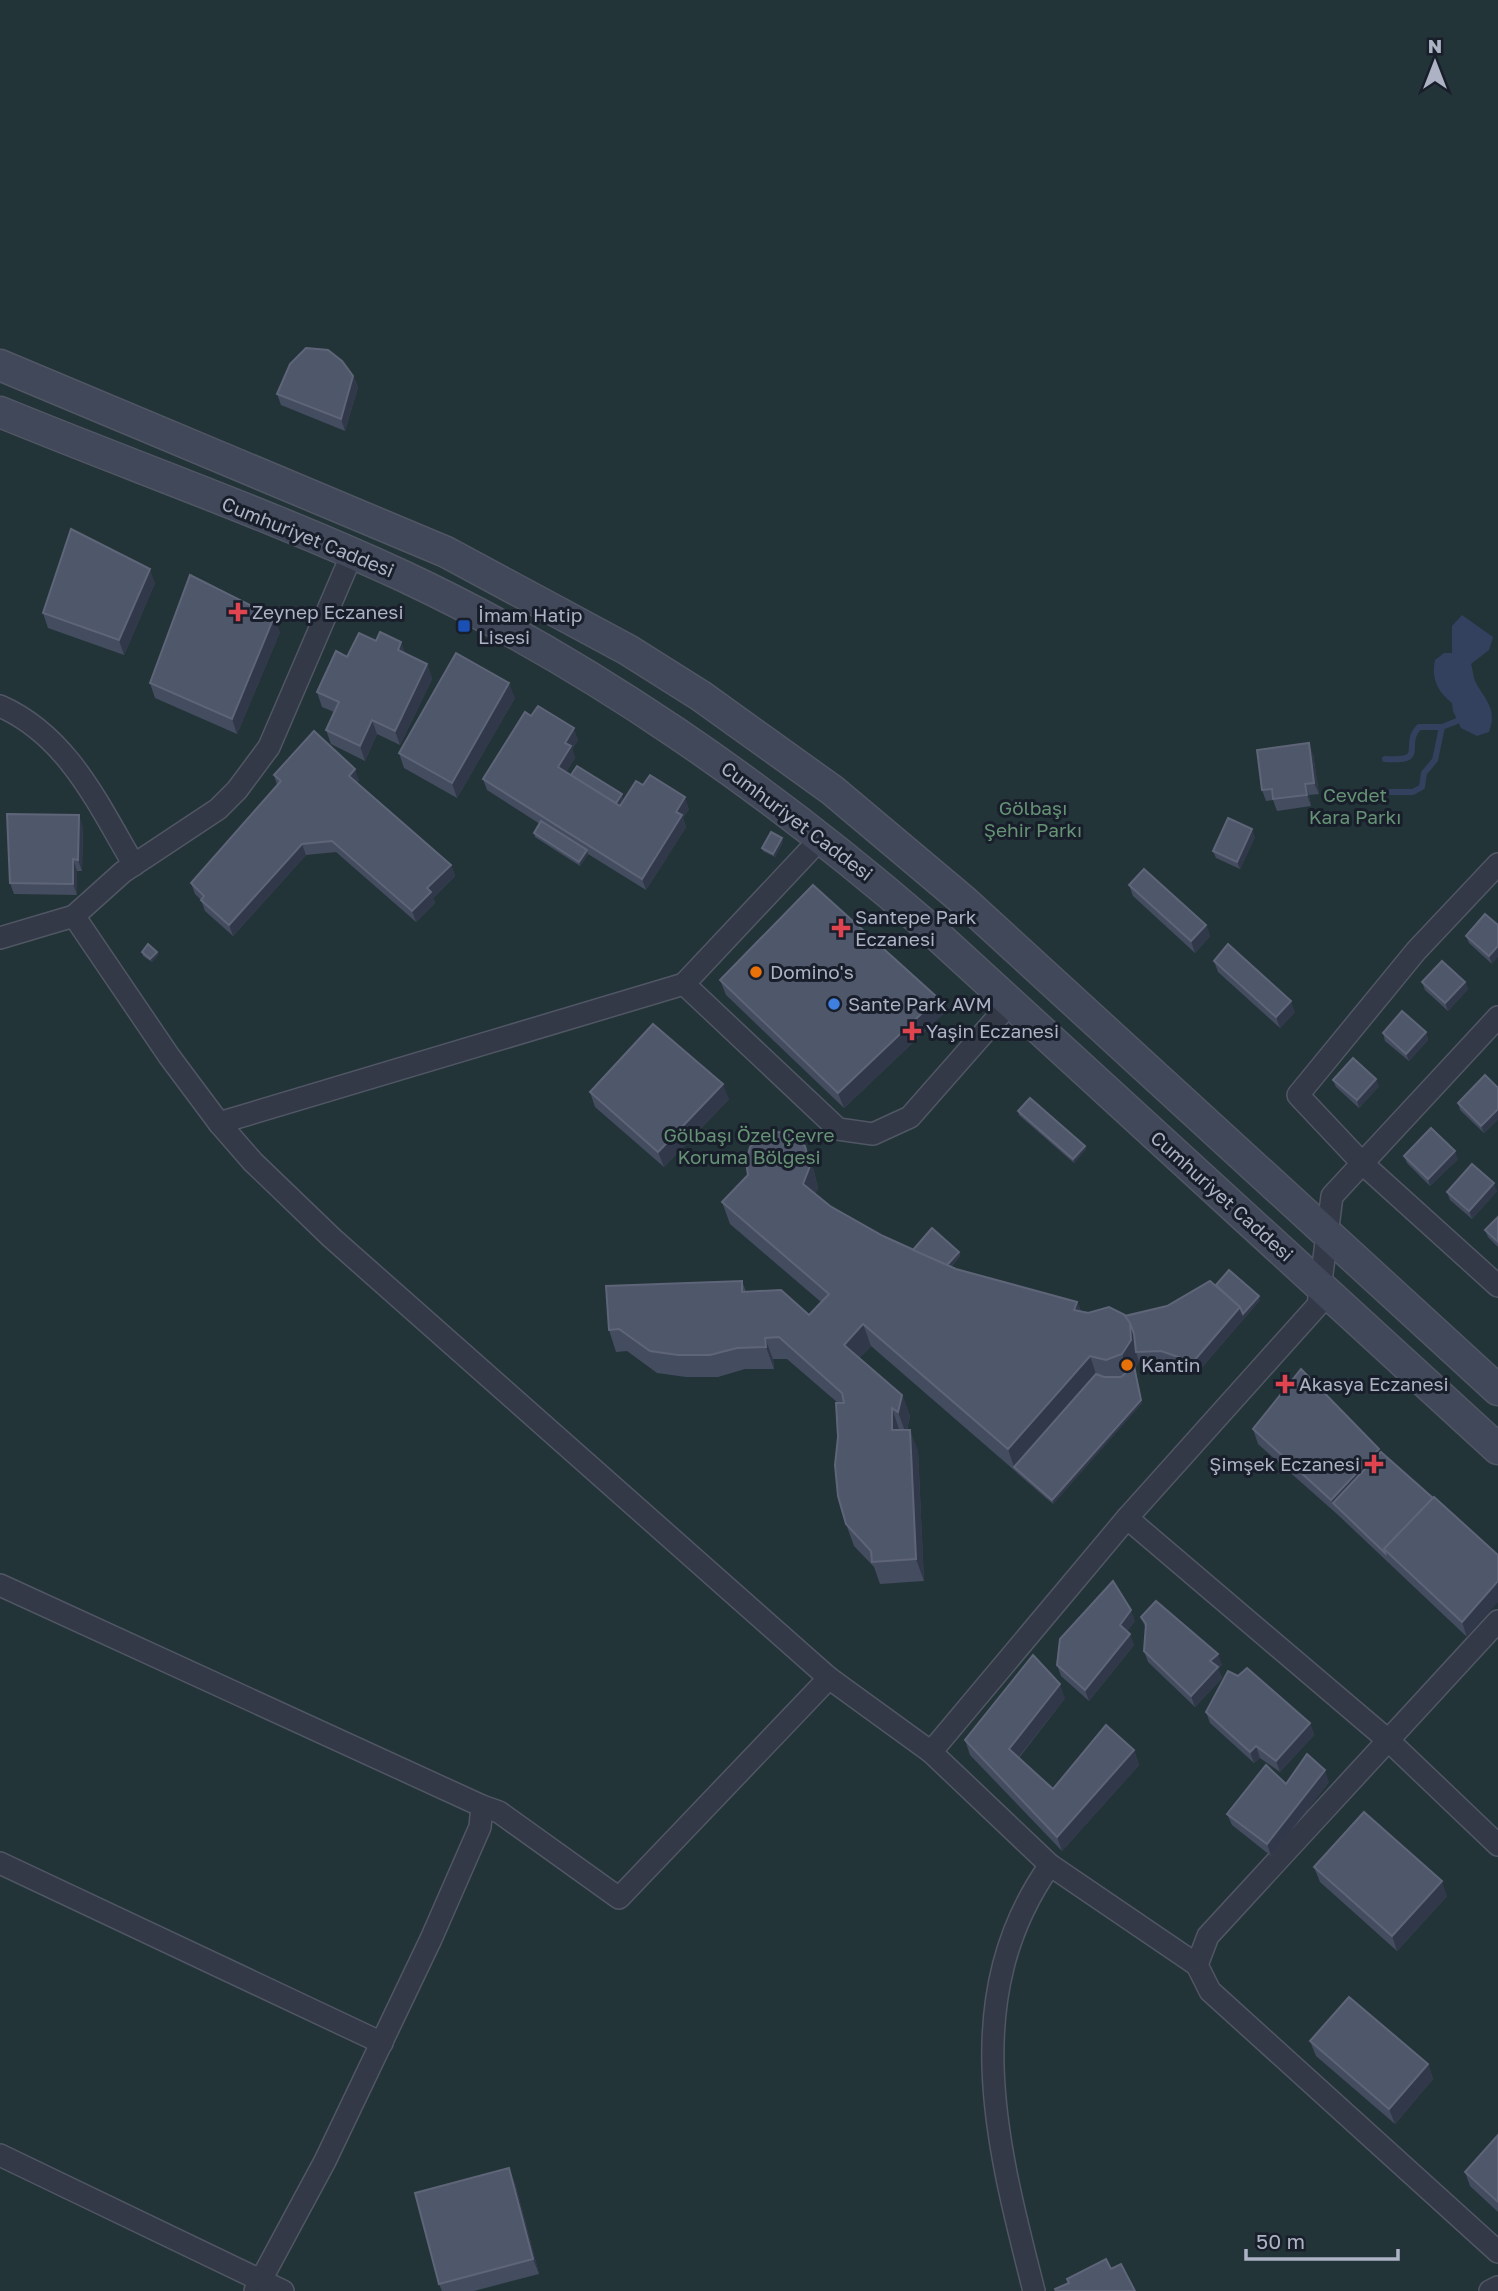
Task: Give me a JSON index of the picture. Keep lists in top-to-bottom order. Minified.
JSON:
{"streets":{"main road":["Cumhuriyet Caddesi"]},"parks":["Cevdet Kara Parkı","Gölbaşı Şehir Parkı","Gölbaşı Özel Çevre Koruma Bölgesi"],"places":{"health":["Zeynep Eczanesi","Santepe Park Eczanesi","Yaşin Eczanesi","Akasya Eczanesi","Şimşek Eczanesi"],"transit":["İmam Hatip Lisesi"],"other":["Domino's","Sante Park AVM","Kantin"]},"scale_bar":"50 m","north":"top"}
